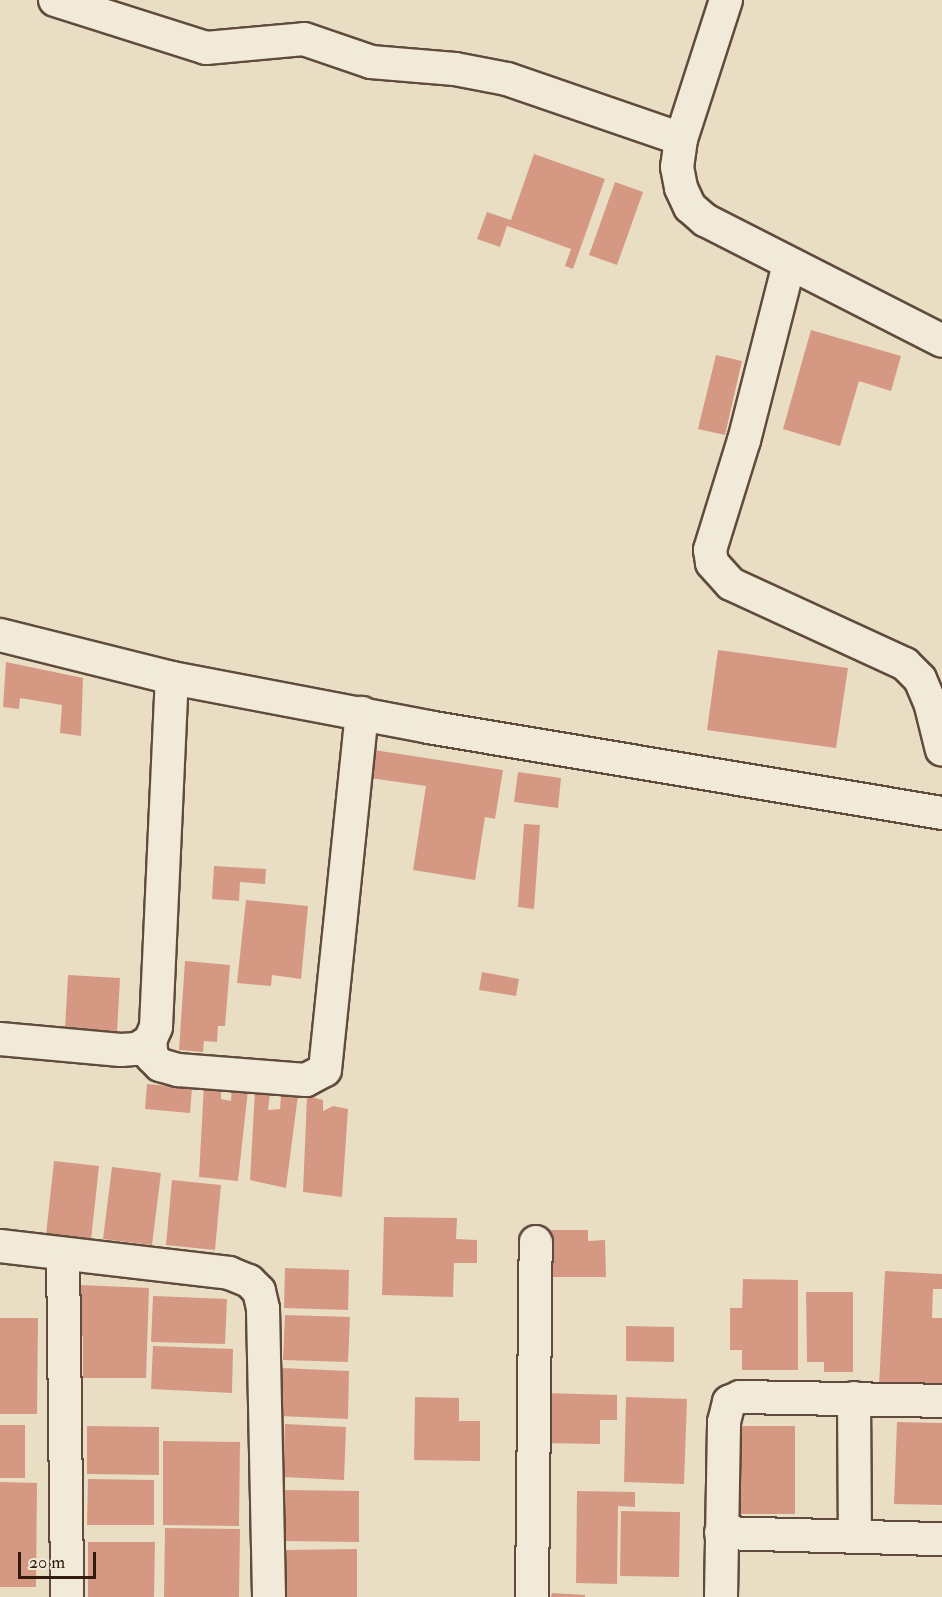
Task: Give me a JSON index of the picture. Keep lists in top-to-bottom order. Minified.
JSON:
{"scale_bar":"20 m"}
